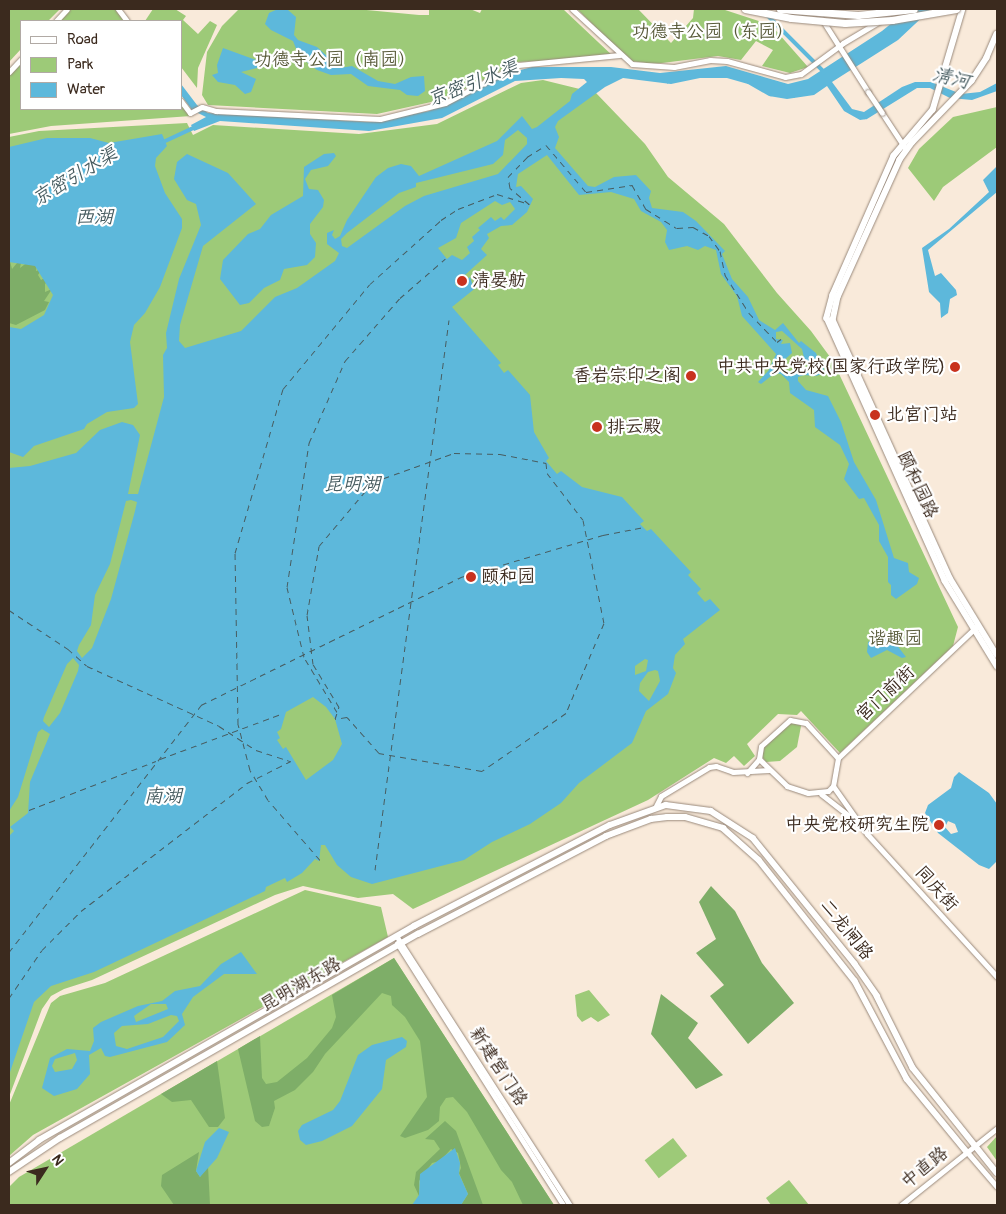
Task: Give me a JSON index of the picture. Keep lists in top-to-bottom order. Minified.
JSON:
{"streets":{"main road":["颐和园路","二龙闸路","昆明湖东路"],"street":["宫门前街","同庆街","新建宫门路","中直路"]},"crossings":[["颐和园路","宫门前街"],["二龙闸路","昆明湖东路"],["二龙闸路","中直路"],["昆明湖东路","新建宫门路"]],"water":["清河","京密引水渠","西湖","昆明湖","南湖"],"parks":["功德寺公园（东园）","功德寺公园（南园）","谐趣园"],"places":["清晏舫","中共中央党校(国家行政学院)","香岩宗印之阁","北宫门站","排云殿","颐和园","中央党校研究生院"],"legend":["Road","Park","Water"],"north":"top right"}
